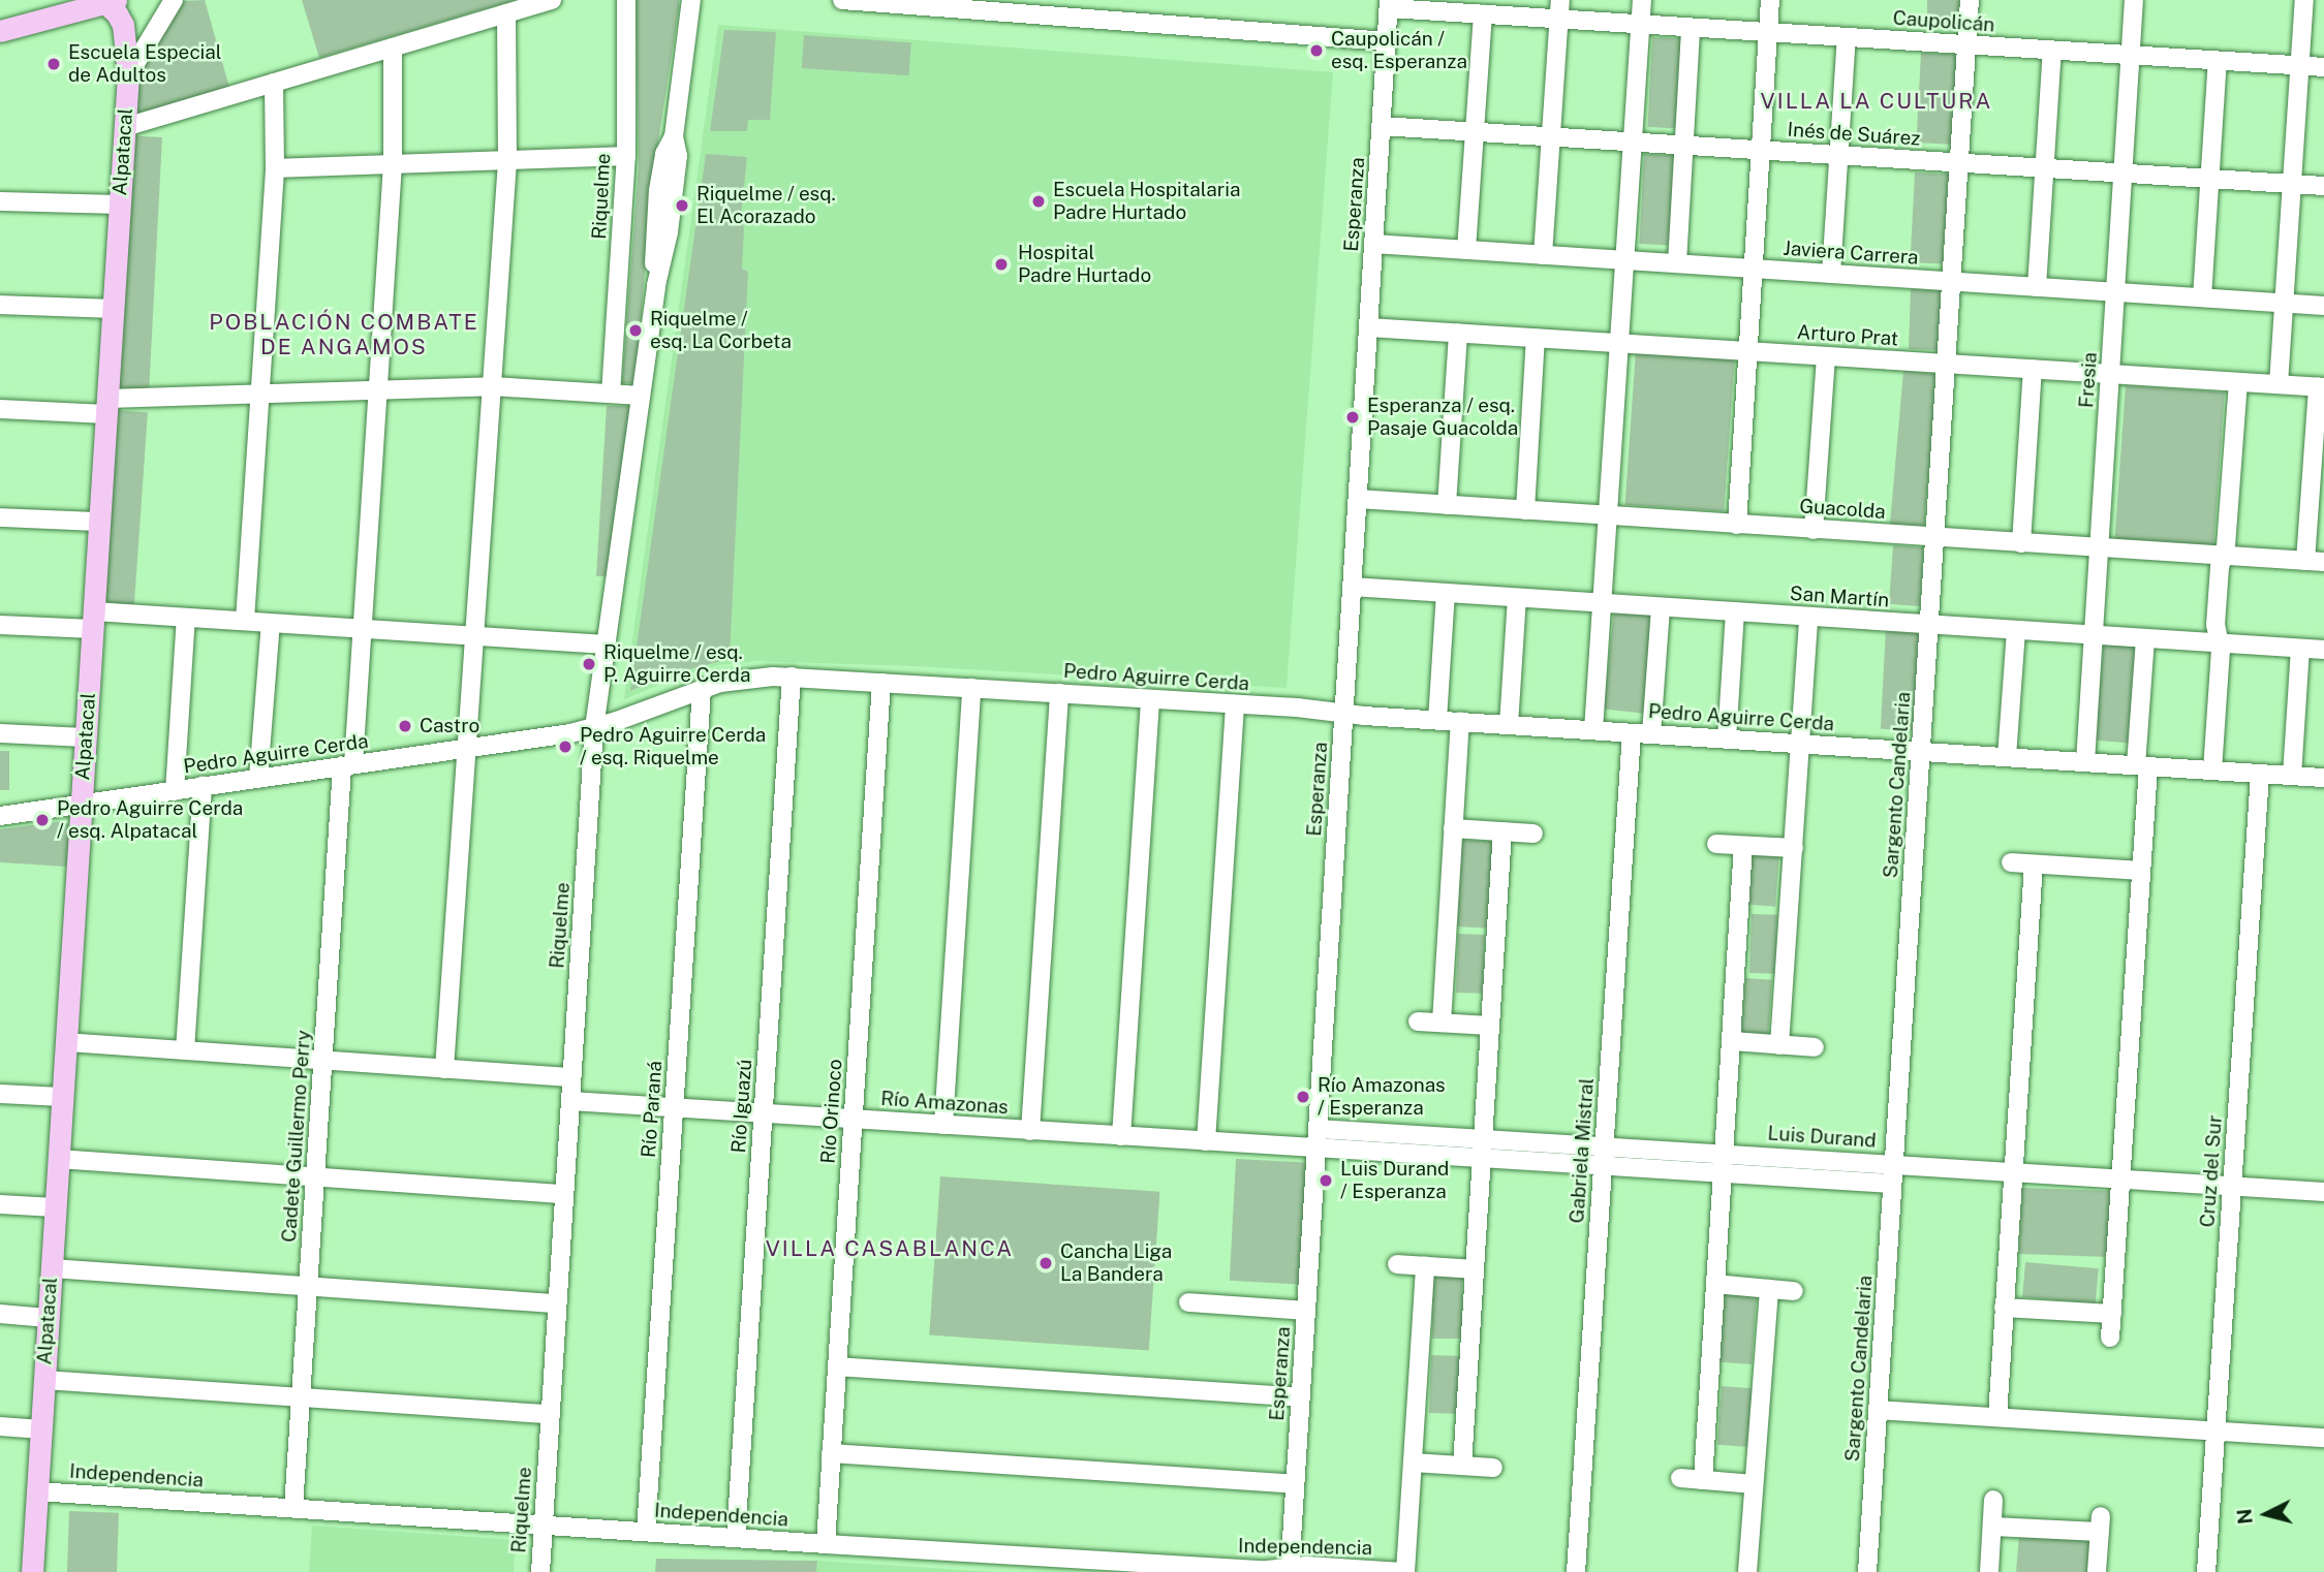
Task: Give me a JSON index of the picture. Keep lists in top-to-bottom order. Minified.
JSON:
{"streets":{"main road":["Alpatacal"],"street":["Caupolicán","Inés de Suárez","Riquelme","Esperanza","Javiera Carrera","Arturo Prat","Fresia","Guacolda","San Martín","Pedro Aguirre Cerda","Sargento Candelaria","Río Amazonas","Río Iguazú","Río Paraná","Río Orinoco","Cadete Guillermo Perry","Luis Durand","Gabriela Mistral","Cruz del Sur","Independencia"]},"crossings":[["Caupolicán","Esperanza"],["Caupolicán","Fresia"],["Caupolicán","Sargento Candelaria"],["Inés de Suárez","Esperanza"],["Inés de Suárez","Fresia"],["Inés de Suárez","Sargento Candelaria"],["Alpatacal","Pedro Aguirre Cerda"],["Alpatacal","Independencia"],["Riquelme","Pedro Aguirre Cerda"],["Riquelme","Río Amazonas"],["Riquelme","Independencia"],["Esperanza","Javiera Carrera"],["Esperanza","Arturo Prat"],["Esperanza","Guacolda"],["Esperanza","San Martín"],["Esperanza","Pedro Aguirre Cerda"],["Esperanza","Río Amazonas"],["Esperanza","Luis Durand"],["Esperanza","Independencia"],["Javiera Carrera","Fresia"],["Javiera Carrera","Sargento Candelaria"],["Arturo Prat","Fresia"],["Arturo Prat","Sargento Candelaria"],["Fresia","Guacolda"],["Fresia","San Martín"],["Fresia","Pedro Aguirre Cerda"],["Guacolda","Sargento Candelaria"],["San Martín","Sargento Candelaria"],["Pedro Aguirre Cerda","Sargento Candelaria"],["Pedro Aguirre Cerda","Río Iguazú"],["Pedro Aguirre Cerda","Río Paraná"],["Pedro Aguirre Cerda","Río Orinoco"],["Pedro Aguirre Cerda","Cadete Guillermo Perry"],["Pedro Aguirre Cerda","Gabriela Mistral"],["Pedro Aguirre Cerda","Cruz del Sur"],["Sargento Candelaria","Luis Durand"],["Río Amazonas","Río Iguazú"],["Río Amazonas","Río Paraná"],["Río Amazonas","Río Orinoco"],["Río Amazonas","Luis Durand"],["Río Iguazú","Independencia"],["Río Paraná","Independencia"],["Río Orinoco","Independencia"],["Cadete Guillermo Perry","Independencia"],["Luis Durand","Gabriela Mistral"],["Luis Durand","Cruz del Sur"]],"districts":["VILLA LA CULTURA","POBLACIÓN COMBATE DE ANGAMOS","VILLA CASABLANCA"],"places":["Caupolicán / esq. Esperanza","Escuela Especial de Adultos","Escuela Hospitalaria Padre Hurtado","Riquelme / esq. El Acorazado","Hospital Padre Hurtado","Riquelme / esq. La Corbeta","Esperanza / esq. Pasaje Guacolda","Riquelme / esq. P. Aguirre Cerda","Castro","Pedro Aguirre Cerda / esq. Riquelme","Pedro Aguirre Cerda / esq. Alpatacal","Río Amazonas / Esperanza","Luis Durand / Esperanza","Cancha Liga La Bandera"],"north":"left"}
